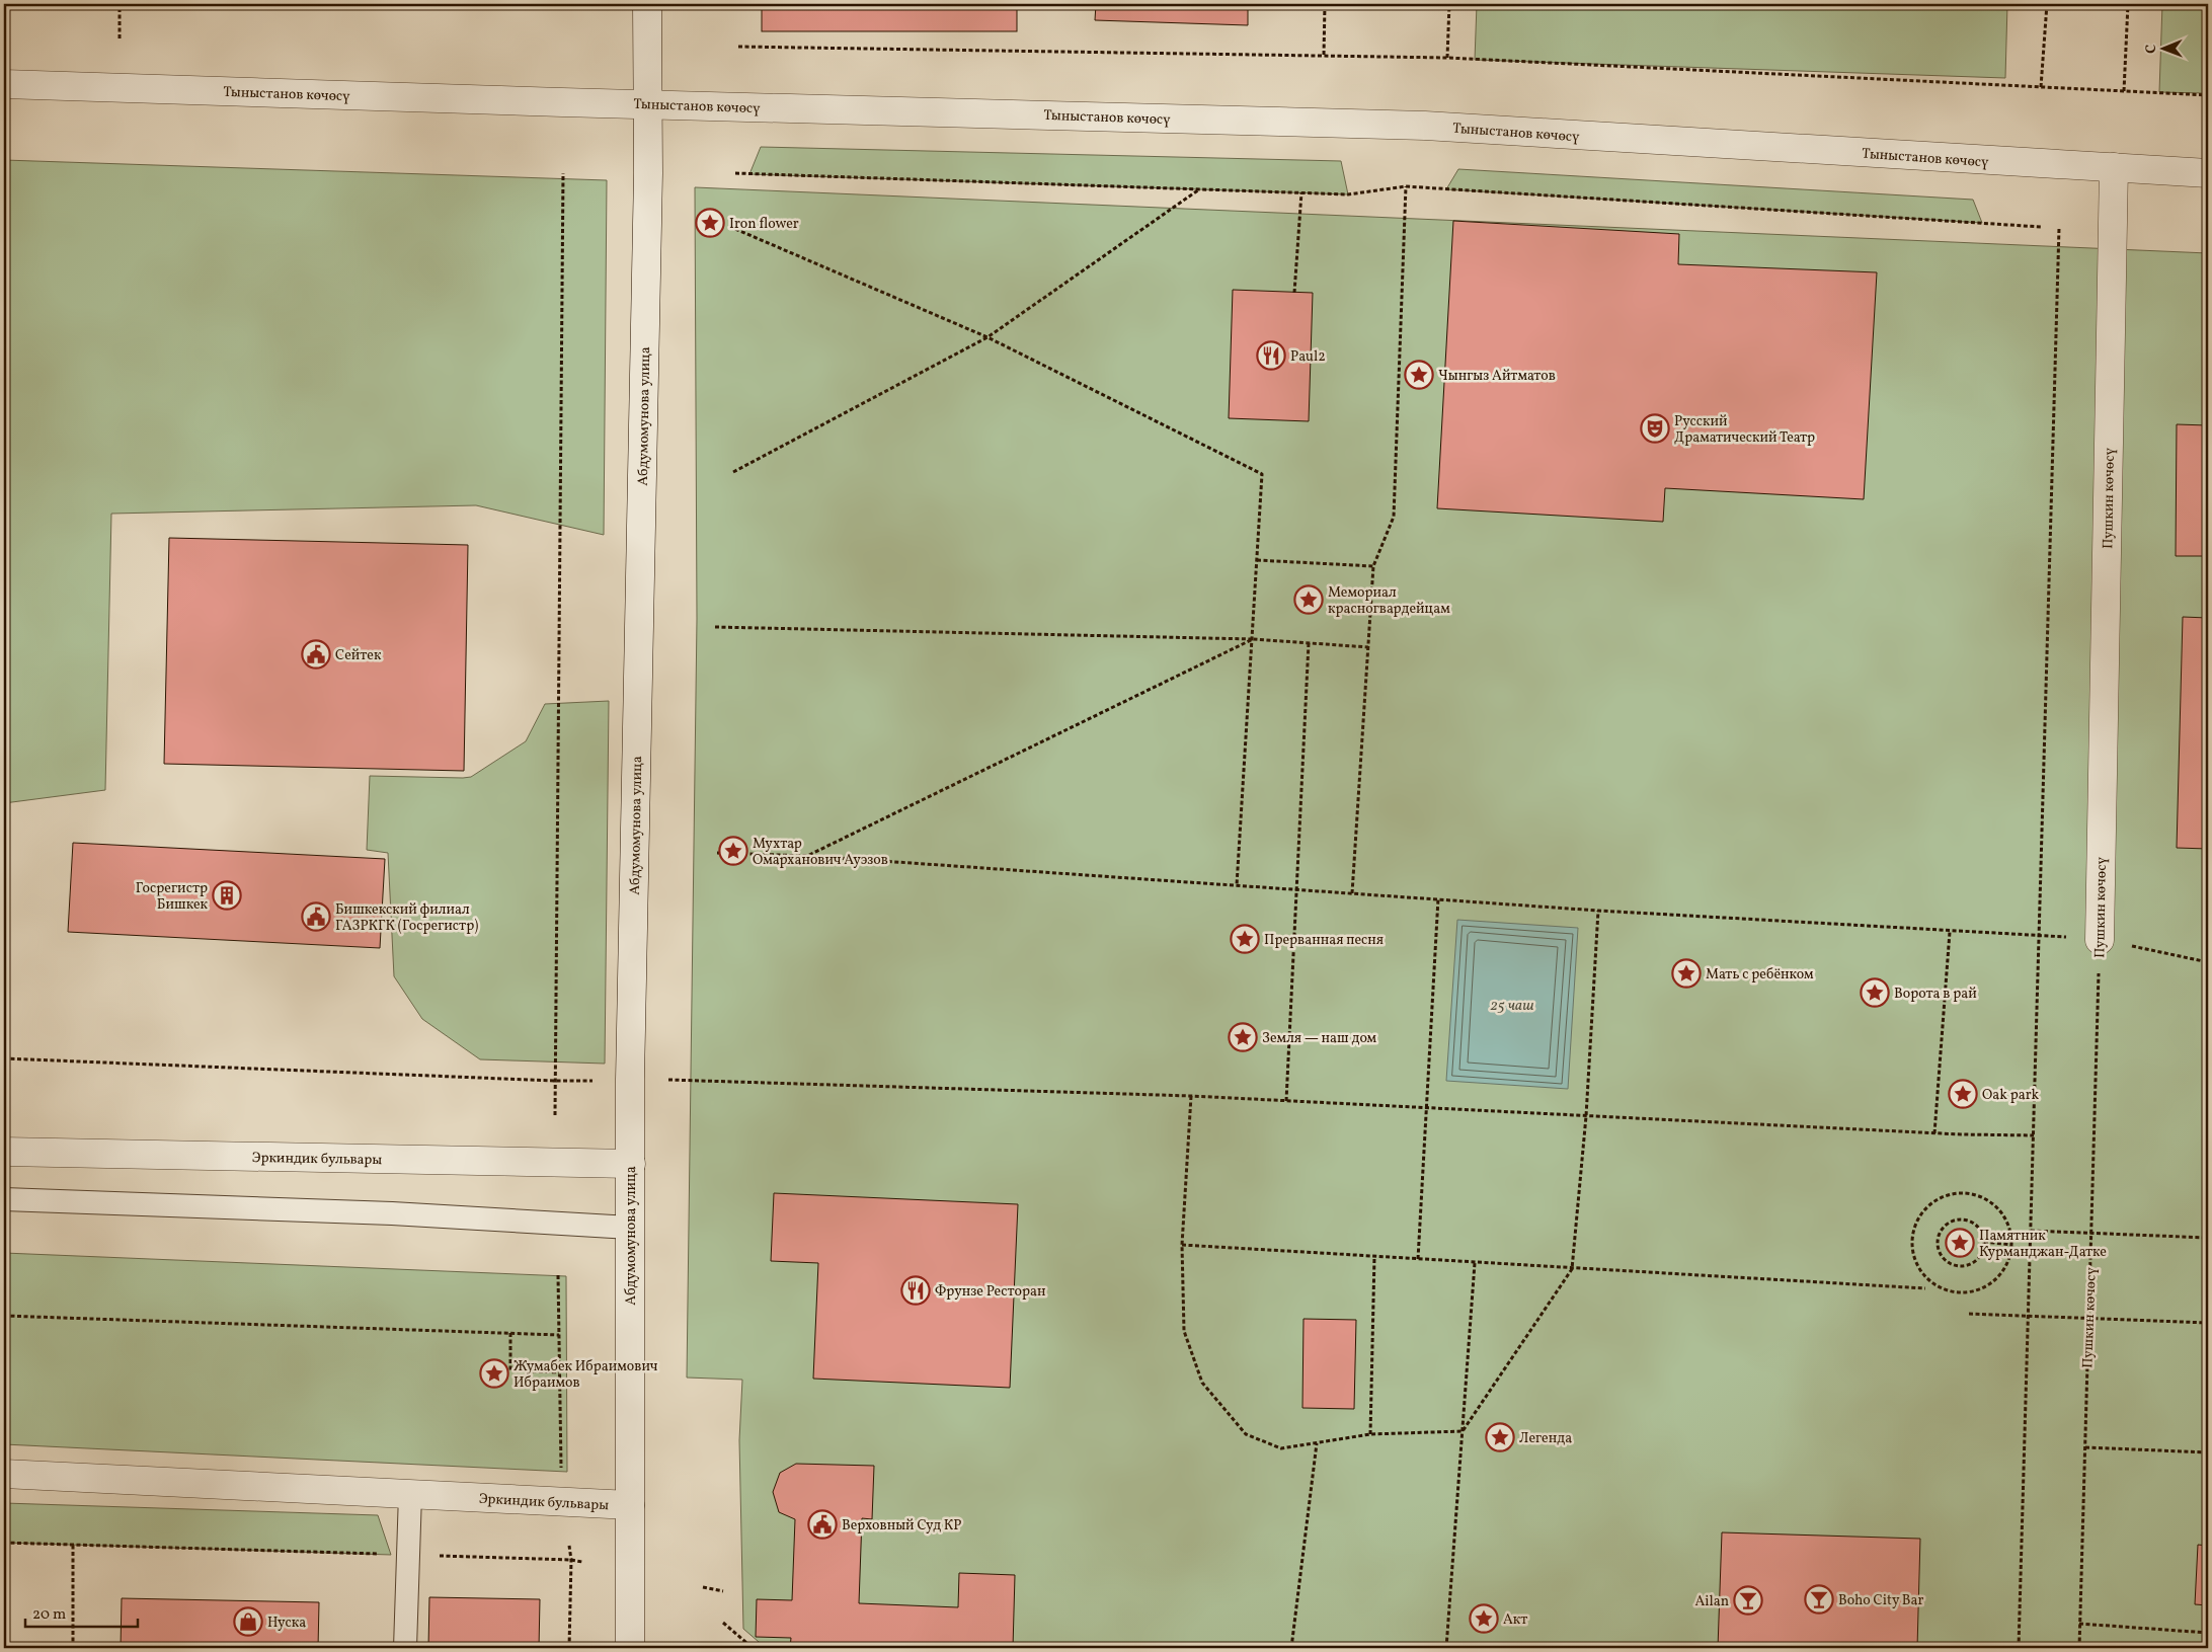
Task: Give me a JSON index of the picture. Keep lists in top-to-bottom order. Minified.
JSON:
{"streets":{"street":["Тыныстанов көчөсү","Абдумомунова улица","Пушкин көчөсү","Эркиндик бульвары"]},"crossings":[["Тыныстанов көчөсү","Абдумомунова улица"],["Тыныстанов көчөсү","Пушкин көчөсү"],["Абдумомунова улица","Эркиндик бульвары"]],"water":["25 чаш"],"places":{"place":["Iron flower","Чынгыз Айтматов","Мемориал красногвардейцам","Мухтар Омарханович Ауэзов","Прерванная песня","Мать с ребёнком","Ворота в рай","Земля — наш дом","Oak park","Памятник Курманджан-Датке","Жумабек Ибраимович Ибраимов","Легенда","Акт"],"restaurant":["Paul2","Фрунзе Ресторан"],"theatre":["Русский Драматический Театр"],"public building":["Сейтек","Бишкекский филиал ГАЗРКГК (Госрегистр)","Верховный Суд КР"],"building":["Госрегистр Бишкек"],"bar":["Boho City Bar","Ailan"],"shop":["Нуска"]},"scale_bar":"20 m","north":"left"}
